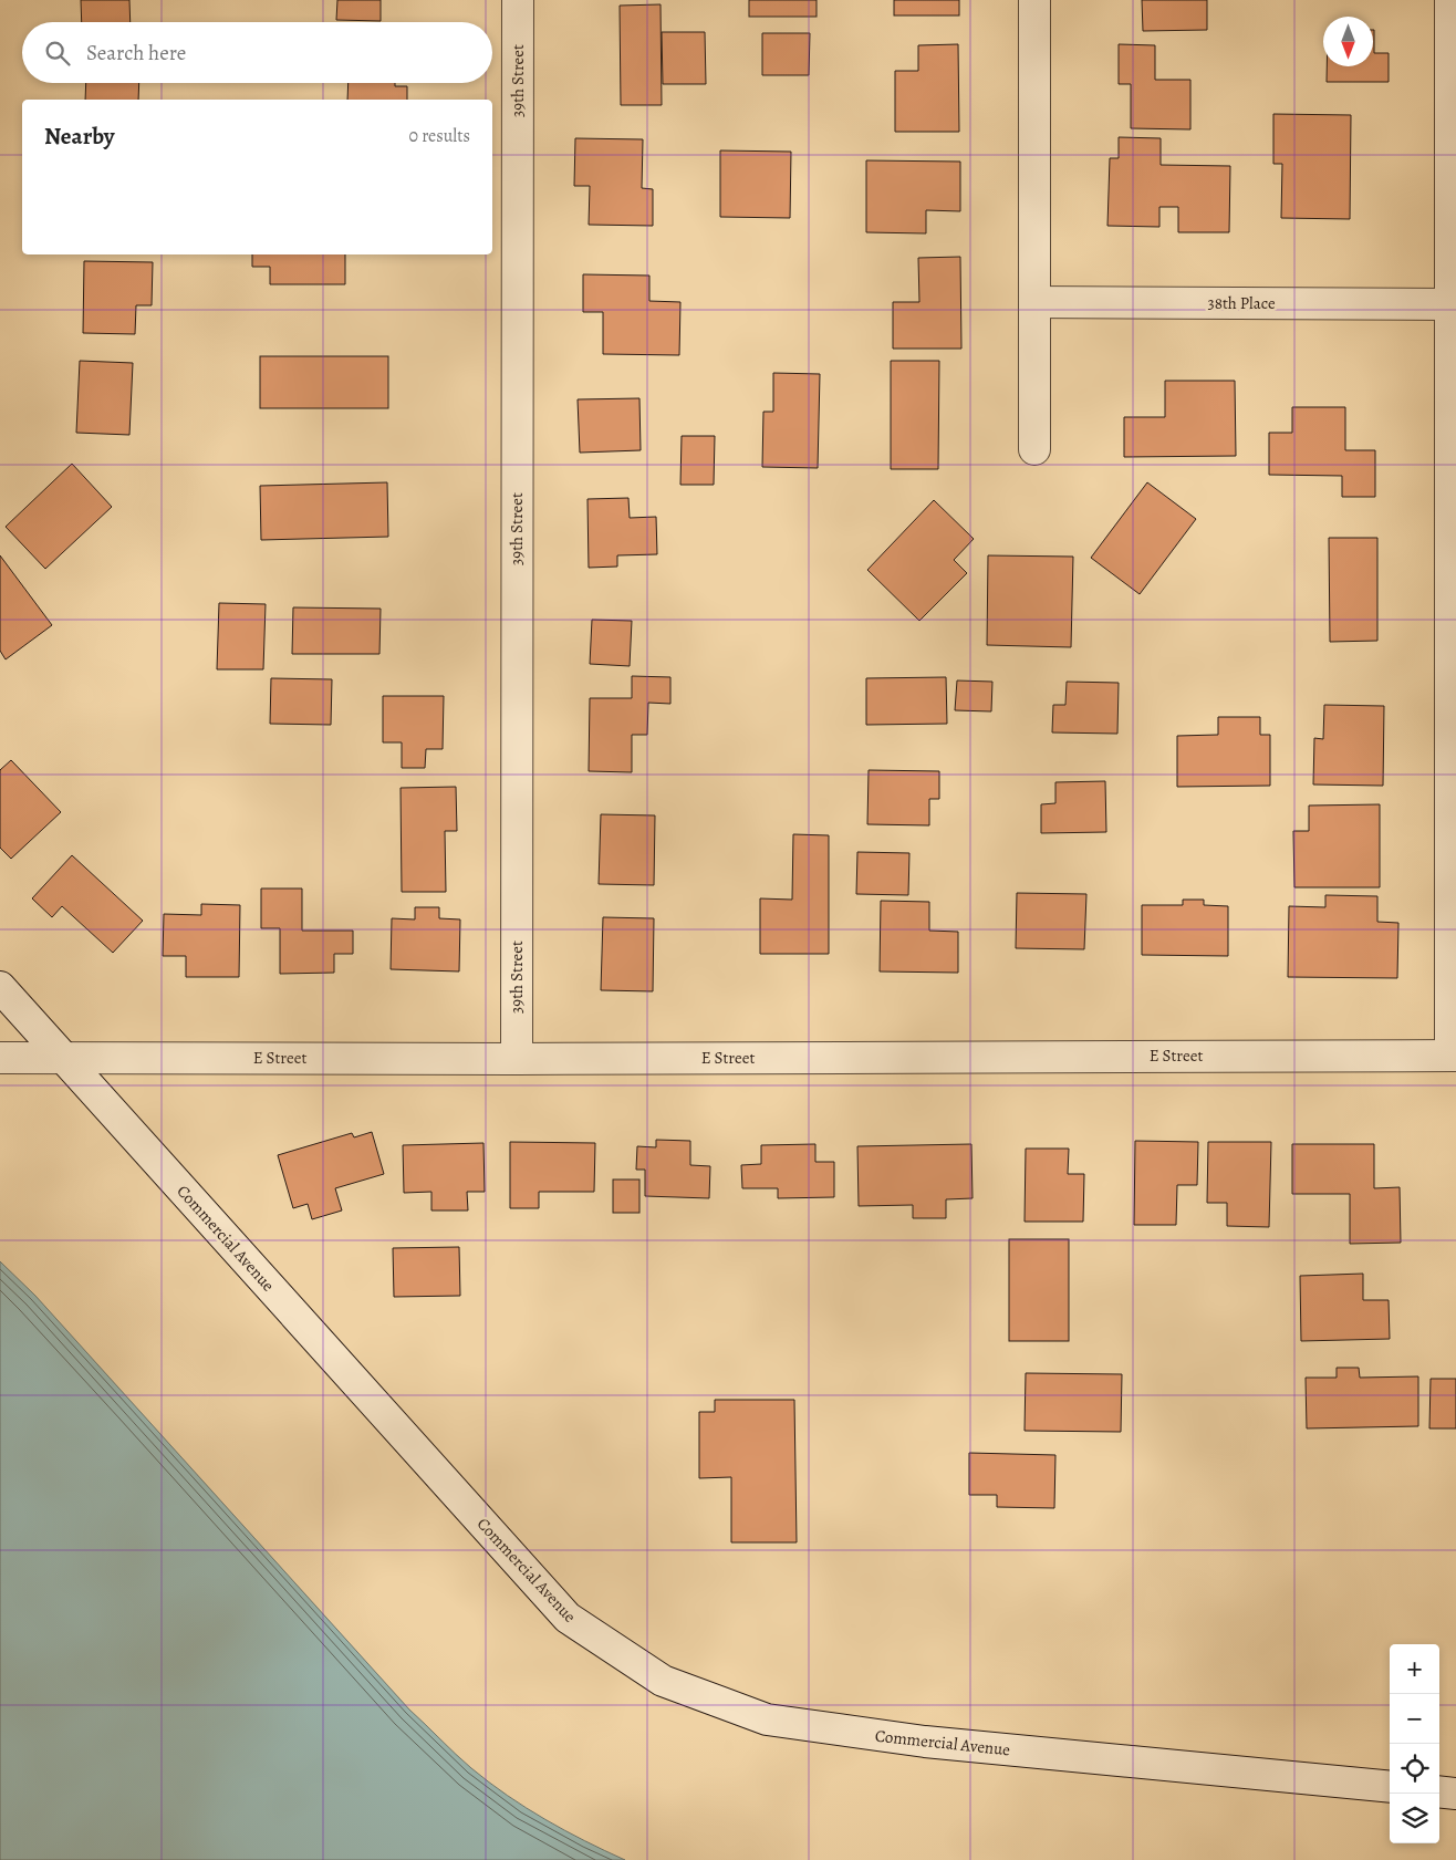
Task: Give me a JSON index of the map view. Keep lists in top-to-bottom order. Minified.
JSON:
{"streets":{"street":["39th Street","38th Place","E Street","Commercial Avenue"]},"crossings":[["39th Street","E Street"],["E Street","Commercial Avenue"]],"north":"bottom","page":{"search":"Search here","heading":["Nearby","0 results"],"map_buttons":["+","−"]}}
